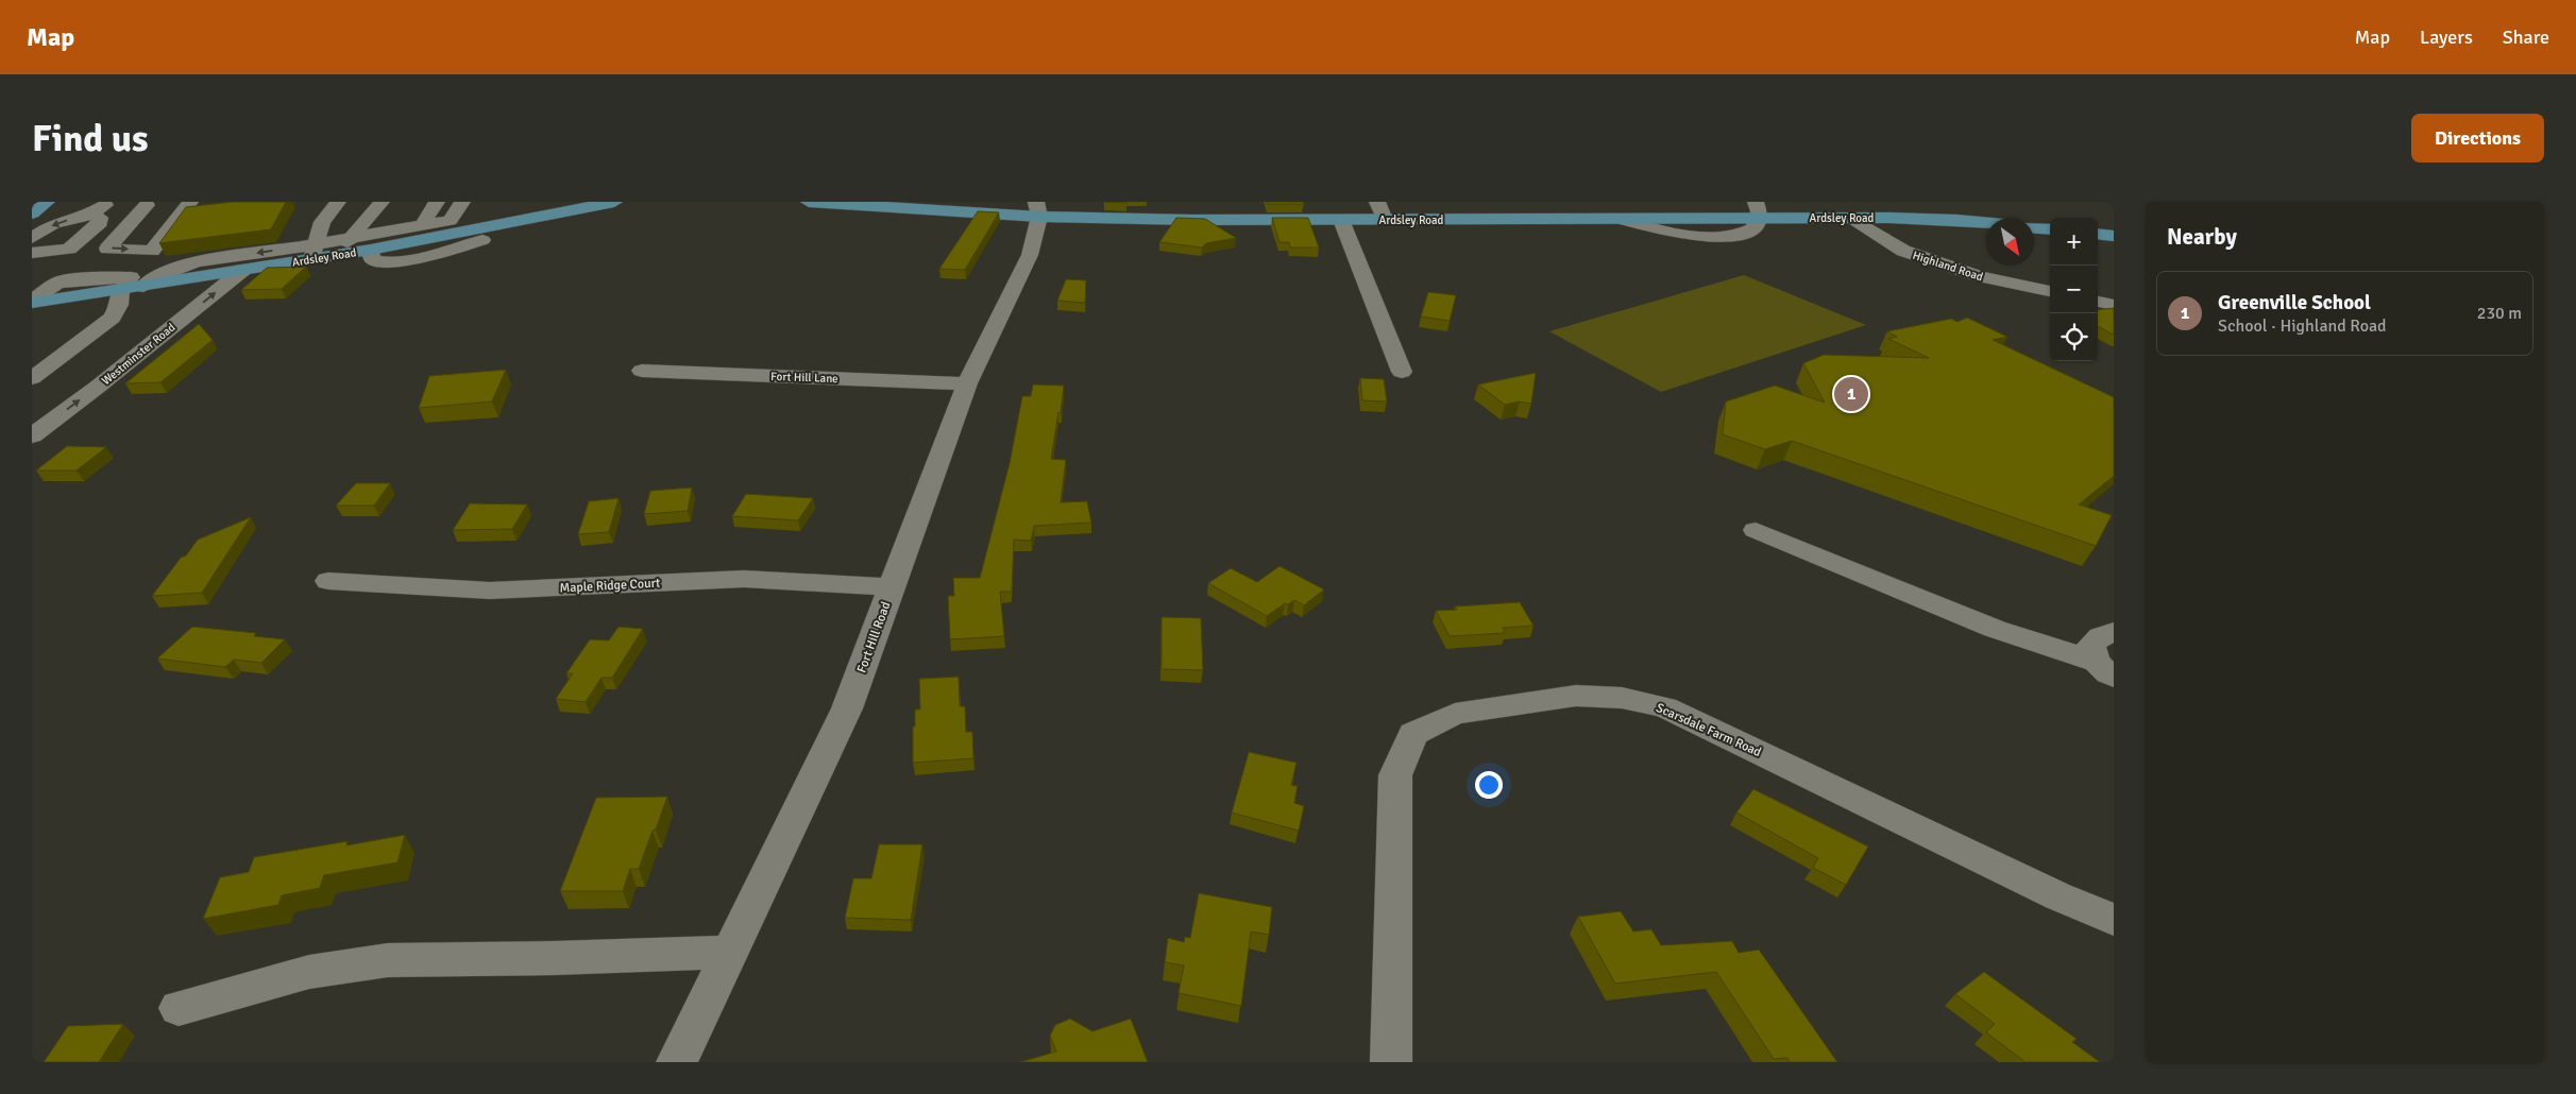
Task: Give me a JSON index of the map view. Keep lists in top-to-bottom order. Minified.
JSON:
{"streets":{"main road":["Ardsley Road"],"street":["Highland Road","Westminster Road","Fort Hill Lane","Maple Ridge Court","Fort Hill Road","Scarsdale Farm Road"]},"crossings":[["Ardsley Road","Highland Road"],["Ardsley Road","Westminster Road"],["Ardsley Road","Fort Hill Road"],["Fort Hill Lane","Fort Hill Road"],["Maple Ridge Court","Fort Hill Road"]],"north":"bottom right","page":{"header":"Map","nav":["Map","Layers","Share"],"buttons":"Directions","title":"Find us","heading":"Nearby","map_buttons":["+","−"],"list":[{"mark":"1","name":"Greenville School","note":"School · Highland Road","value":"230 m"}],"pins":"1"}}
